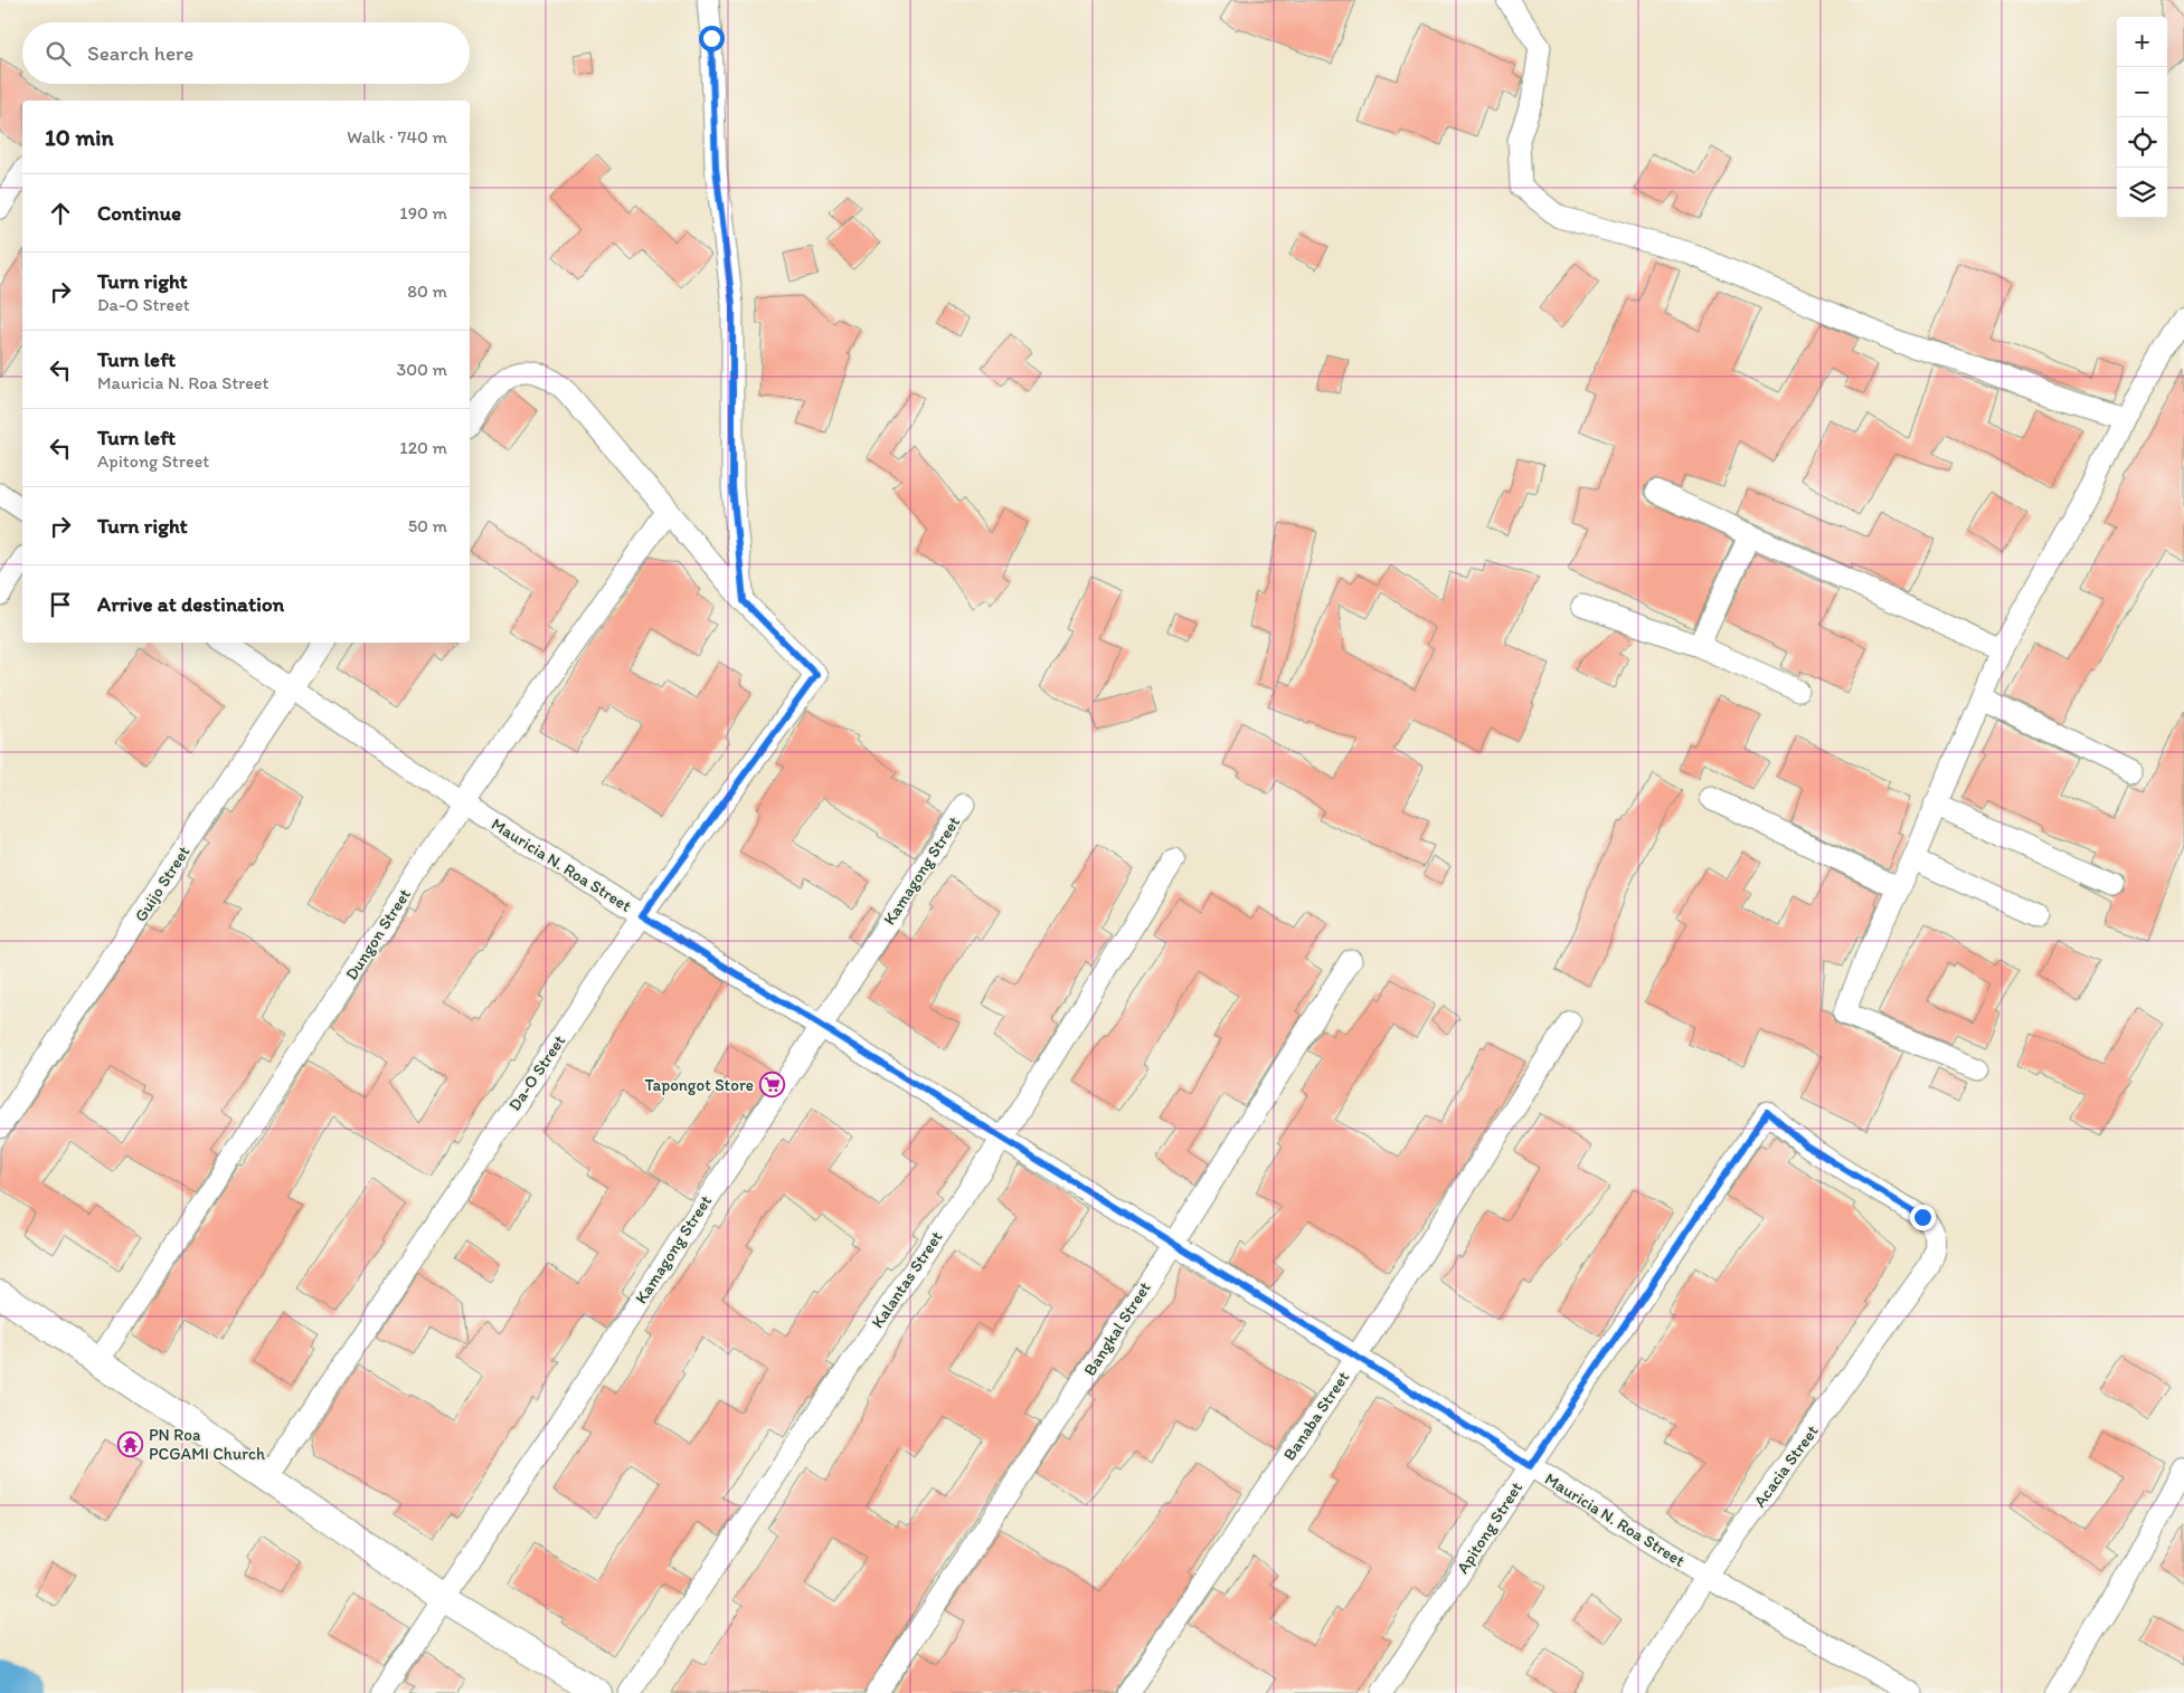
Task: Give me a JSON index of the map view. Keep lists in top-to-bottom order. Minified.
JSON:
{"streets":{"street":["Mauricia N. Roa Street","Kamagong Street","Guijo Street","Dungon Street","Da-O Street","Kalantas Street","Bangkal Street","Banaba Street","Acacia Street","Apitong Street"]},"crossings":[["Mauricia N. Roa Street","Kamagong Street"],["Mauricia N. Roa Street","Guijo Street"],["Mauricia N. Roa Street","Dungon Street"],["Mauricia N. Roa Street","Da-O Street"],["Mauricia N. Roa Street","Kalantas Street"],["Mauricia N. Roa Street","Bangkal Street"],["Mauricia N. Roa Street","Banaba Street"],["Mauricia N. Roa Street","Acacia Street"],["Mauricia N. Roa Street","Apitong Street"],["Acacia Street","Apitong Street"]],"places":{"supermarket":["Tapongot Store"],"temple":["PN Roa PCGAMI Church"]},"page":{"map_buttons":["+","−"],"search":"Search here","heading":["10 min","Walk · 740 m"],"list":[["Continue","190 m"],["Turn right","Da-O Street","80 m"],["Turn left","Mauricia N. Roa Street","300 m"],["Turn left","Apitong Street","120 m"],["Turn right","50 m"],"Arrive at destination"]}}
